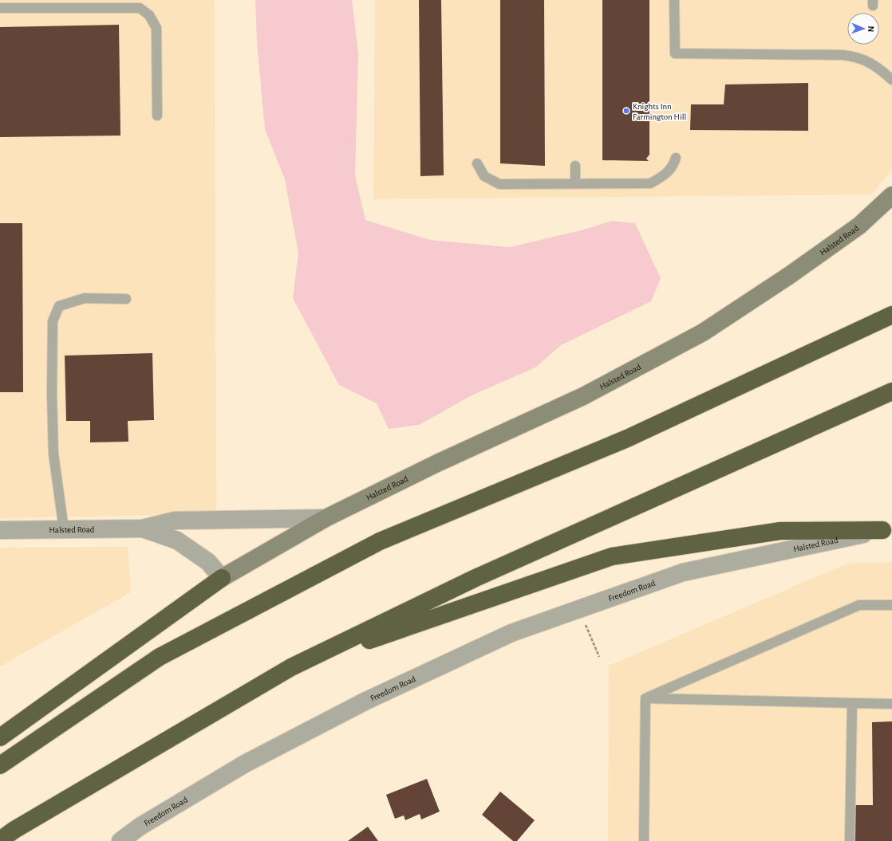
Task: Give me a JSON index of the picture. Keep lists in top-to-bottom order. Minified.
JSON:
{"streets":{"main road":["Halsted Road"],"street":["Freedom Road"]},"crossings":[["Halsted Road","Freedom Road"]],"places":["Knights Inn Farmington Hill"],"north":"right"}
